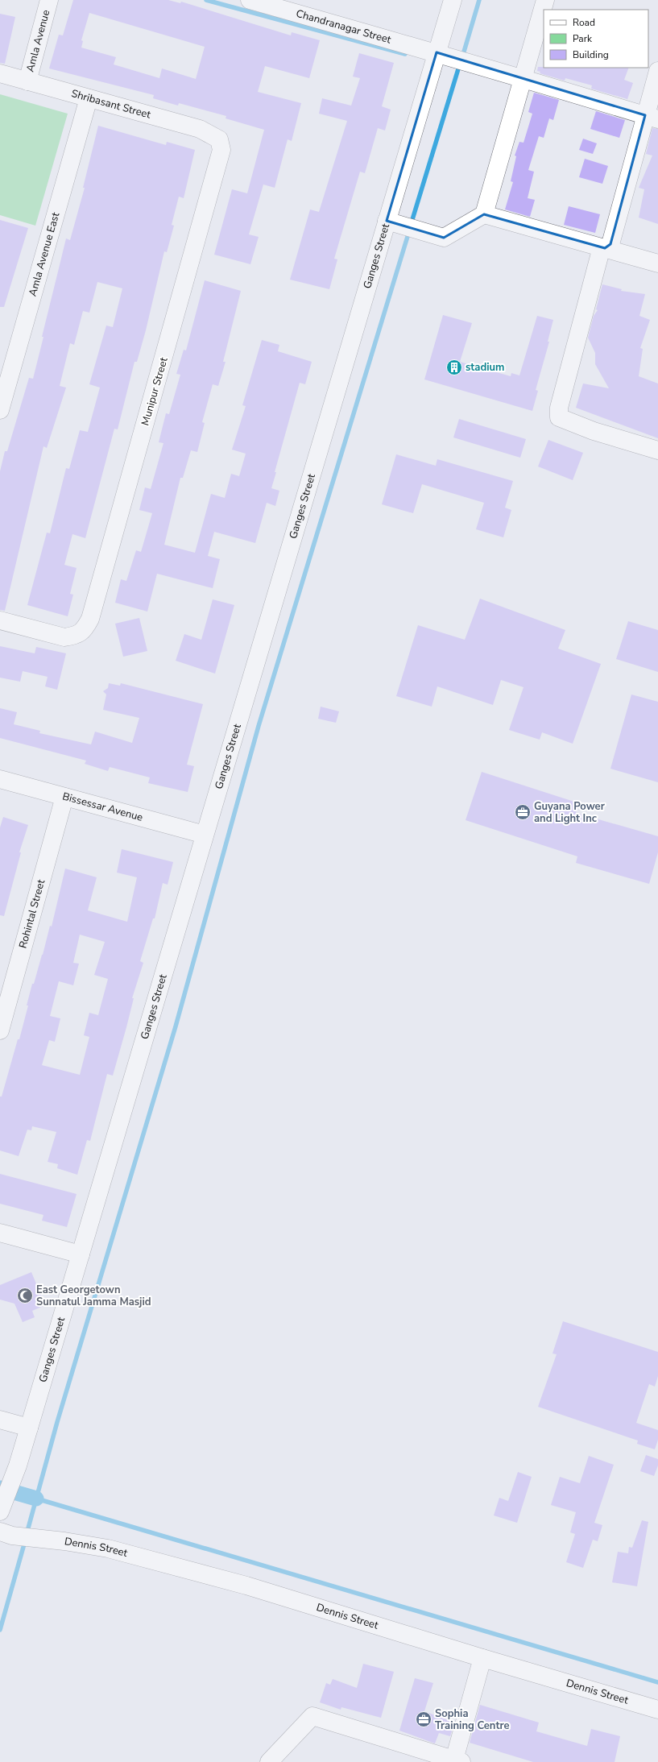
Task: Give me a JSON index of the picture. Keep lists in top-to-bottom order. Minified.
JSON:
{"streets":{"street":["Chandranagar Street","Amla Avenue","Shribasant Street","Amla Avenue East","Ganges Street","Munipur Street","Bissessar Avenue","Rohintal Street","Dennis Street"]},"crossings":[["Chandranagar Street","Ganges Street"],["Amla Avenue","Shribasant Street"],["Shribasant Street","Amla Avenue East"],["Shribasant Street","Munipur Street"],["Ganges Street","Bissessar Avenue"],["Bissessar Avenue","Rohintal Street"]],"places":{"building":["stadium"],"office":["Guyana Power and Light Inc","Sophia Training Centre"],"mosque":["East Georgetown Sunnatul Jamma Masjid"]},"legend":["Road","Park","Building"]}
